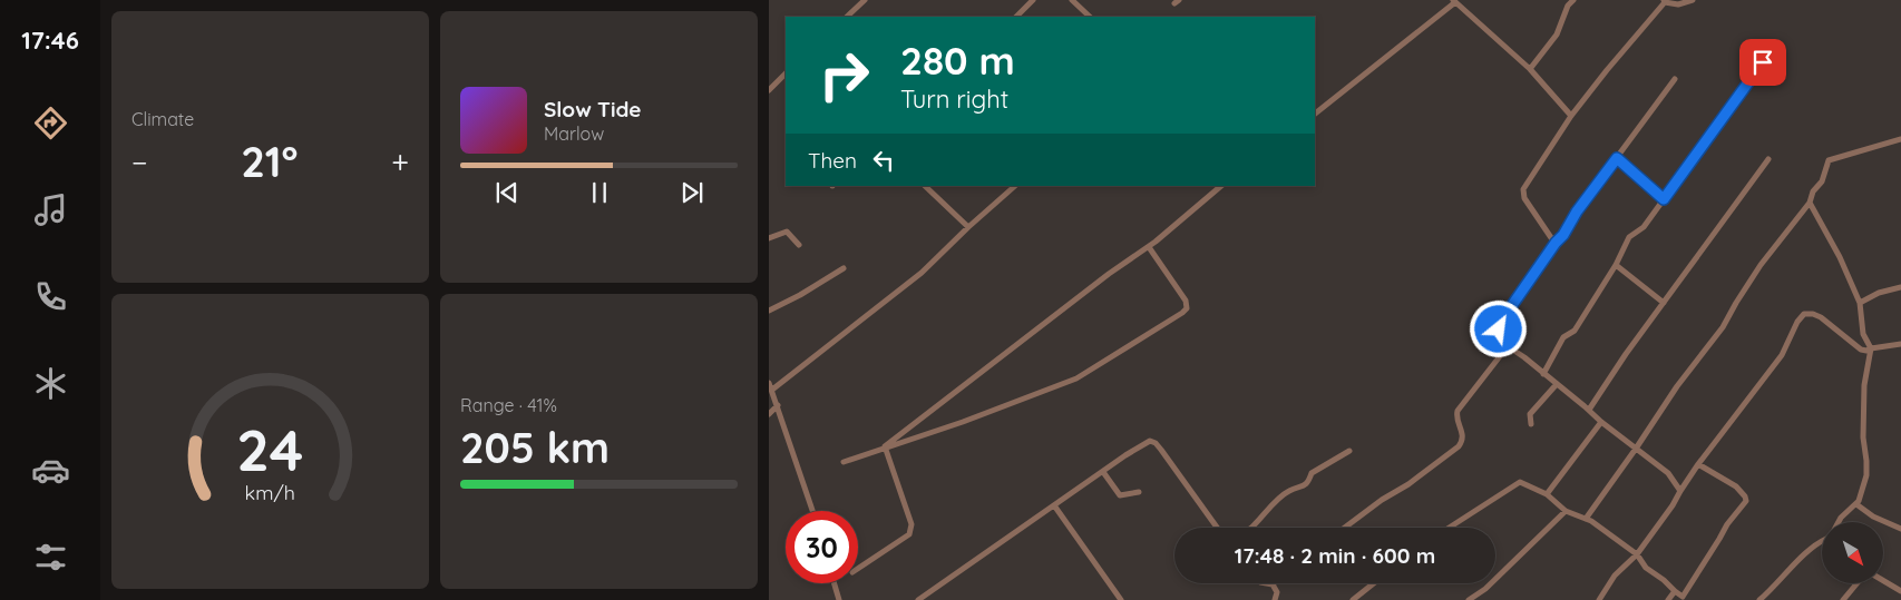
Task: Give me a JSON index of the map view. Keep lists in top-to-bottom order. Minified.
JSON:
{"north":"bottom right","page":{"tabs":"17:46","tile":["Climate",["Range · 41%","205 km"]],"turn":["280 m","Turn right"],"song":["Slow Tide","Marlow"],"then":"Then","heat":["−","21°","+"],"limit":"30","trip":"17:48 · 2 min · 600 m","gauge":["24","km/h"]}}
